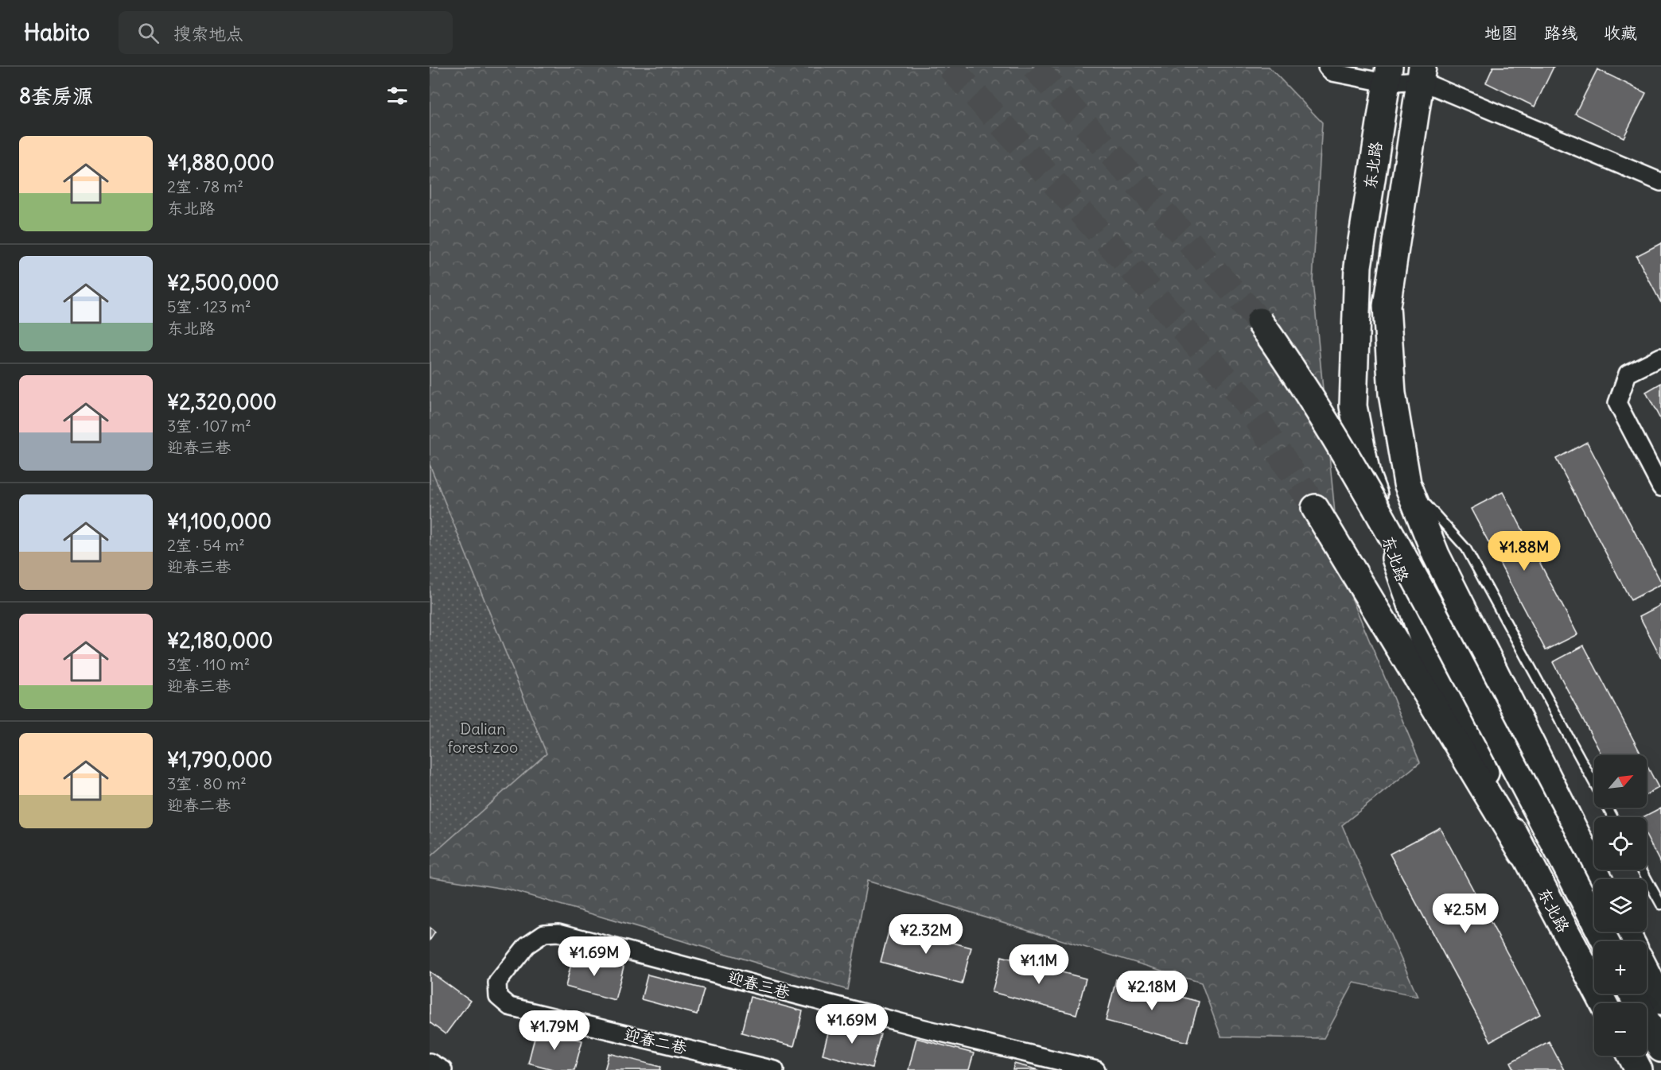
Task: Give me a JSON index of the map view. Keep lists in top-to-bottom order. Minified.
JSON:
{"streets":{"main road":["东北路"],"street":["迎春三巷","迎春二巷"]},"crossings":[["迎春三巷","迎春二巷"]],"parks":["Dalian forest zoo"],"north":"top right","page":{"header":"Habito","search":"搜索地点","nav":["地图","路线","收藏"],"heading":"8套房源","list":[{"name":"¥1,880,000","note":"2室 · 78 m² · 东北路"},{"name":"¥2,500,000","note":"5室 · 123 m² · 东北路"},{"name":"¥2,320,000","note":"3室 · 107 m² · 迎春三巷"},{"name":"¥1,100,000","note":"2室 · 54 m² · 迎春三巷"},{"name":"¥2,180,000","note":"3室 · 110 m² · 迎春三巷"},{"name":"¥1,790,000","note":"3室 · 80 m² · 迎春二巷"}],"price":["¥1.88M","¥2.5M","¥2.32M","¥1.69M","¥1.1M","¥2.18M","¥1.69M","¥1.79M"],"map_buttons":["+","−"]}}
